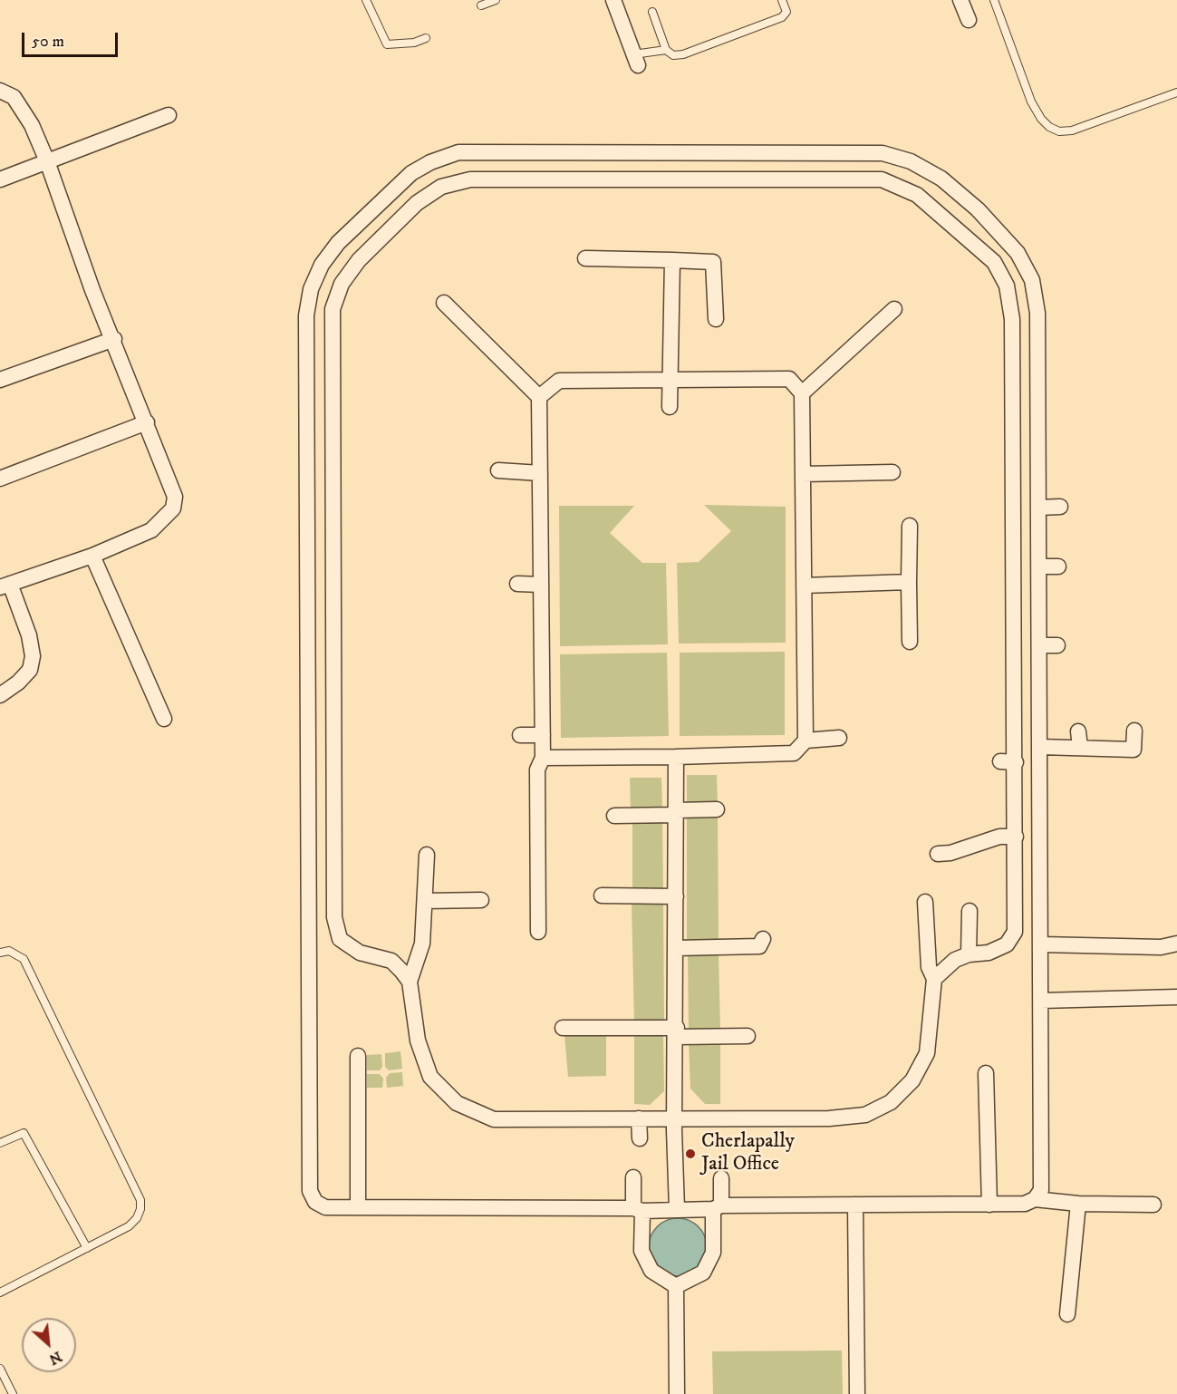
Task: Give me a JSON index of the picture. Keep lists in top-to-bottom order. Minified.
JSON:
{"places":["Cherlapally Jail Office"],"scale_bar":"50 m","north":"bottom right"}
